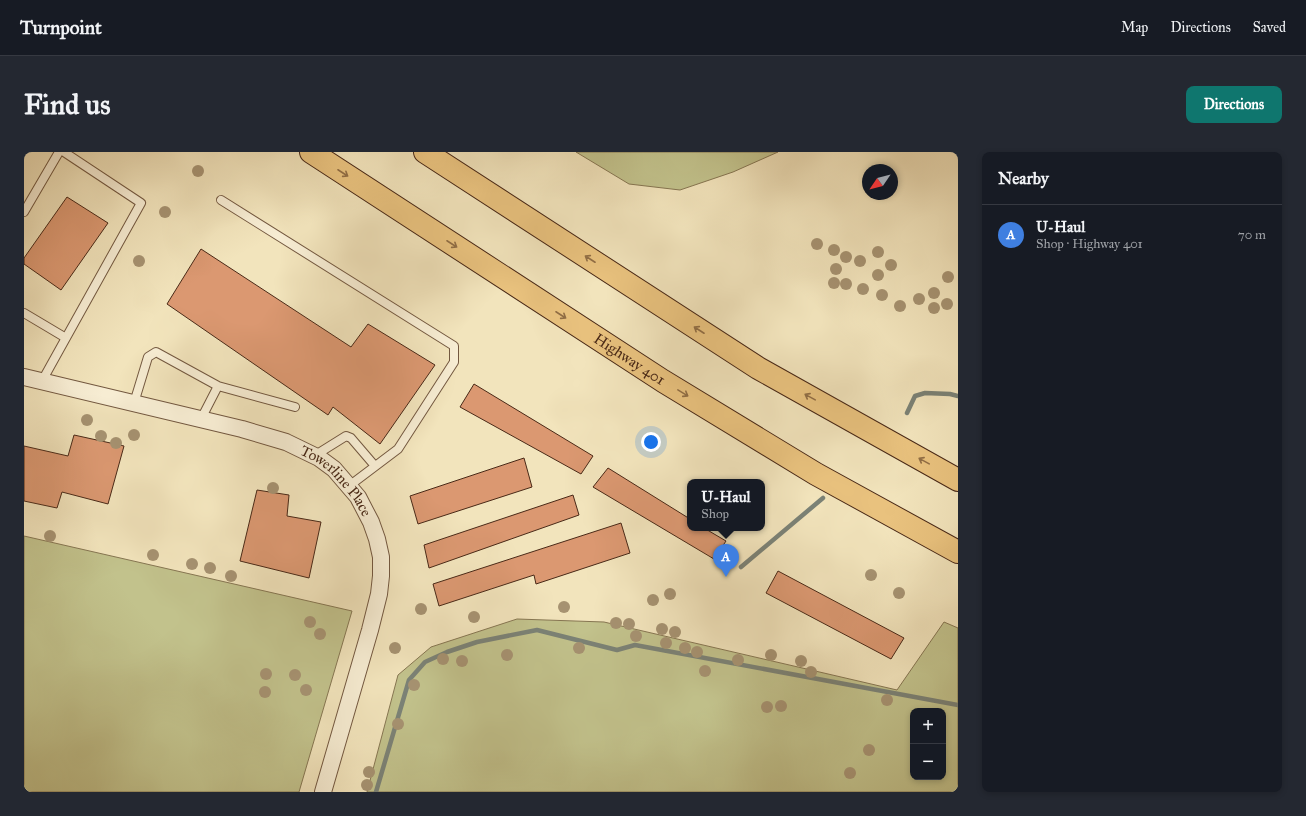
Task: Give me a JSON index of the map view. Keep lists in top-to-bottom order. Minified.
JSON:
{"streets":{"highway":["Highway 401"],"street":["Towerline Place"]},"north":"bottom left","page":{"header":"Turnpoint","nav":["Map","Directions","Saved"],"buttons":"Directions","title":"Find us","heading":"Nearby","list":[{"mark":"A","name":"U-Haul","note":"Shop · Highway 401","value":"70 m"}],"popup":["U-Haul","Shop"],"pins":"A","map_buttons":["+","−"]}}
